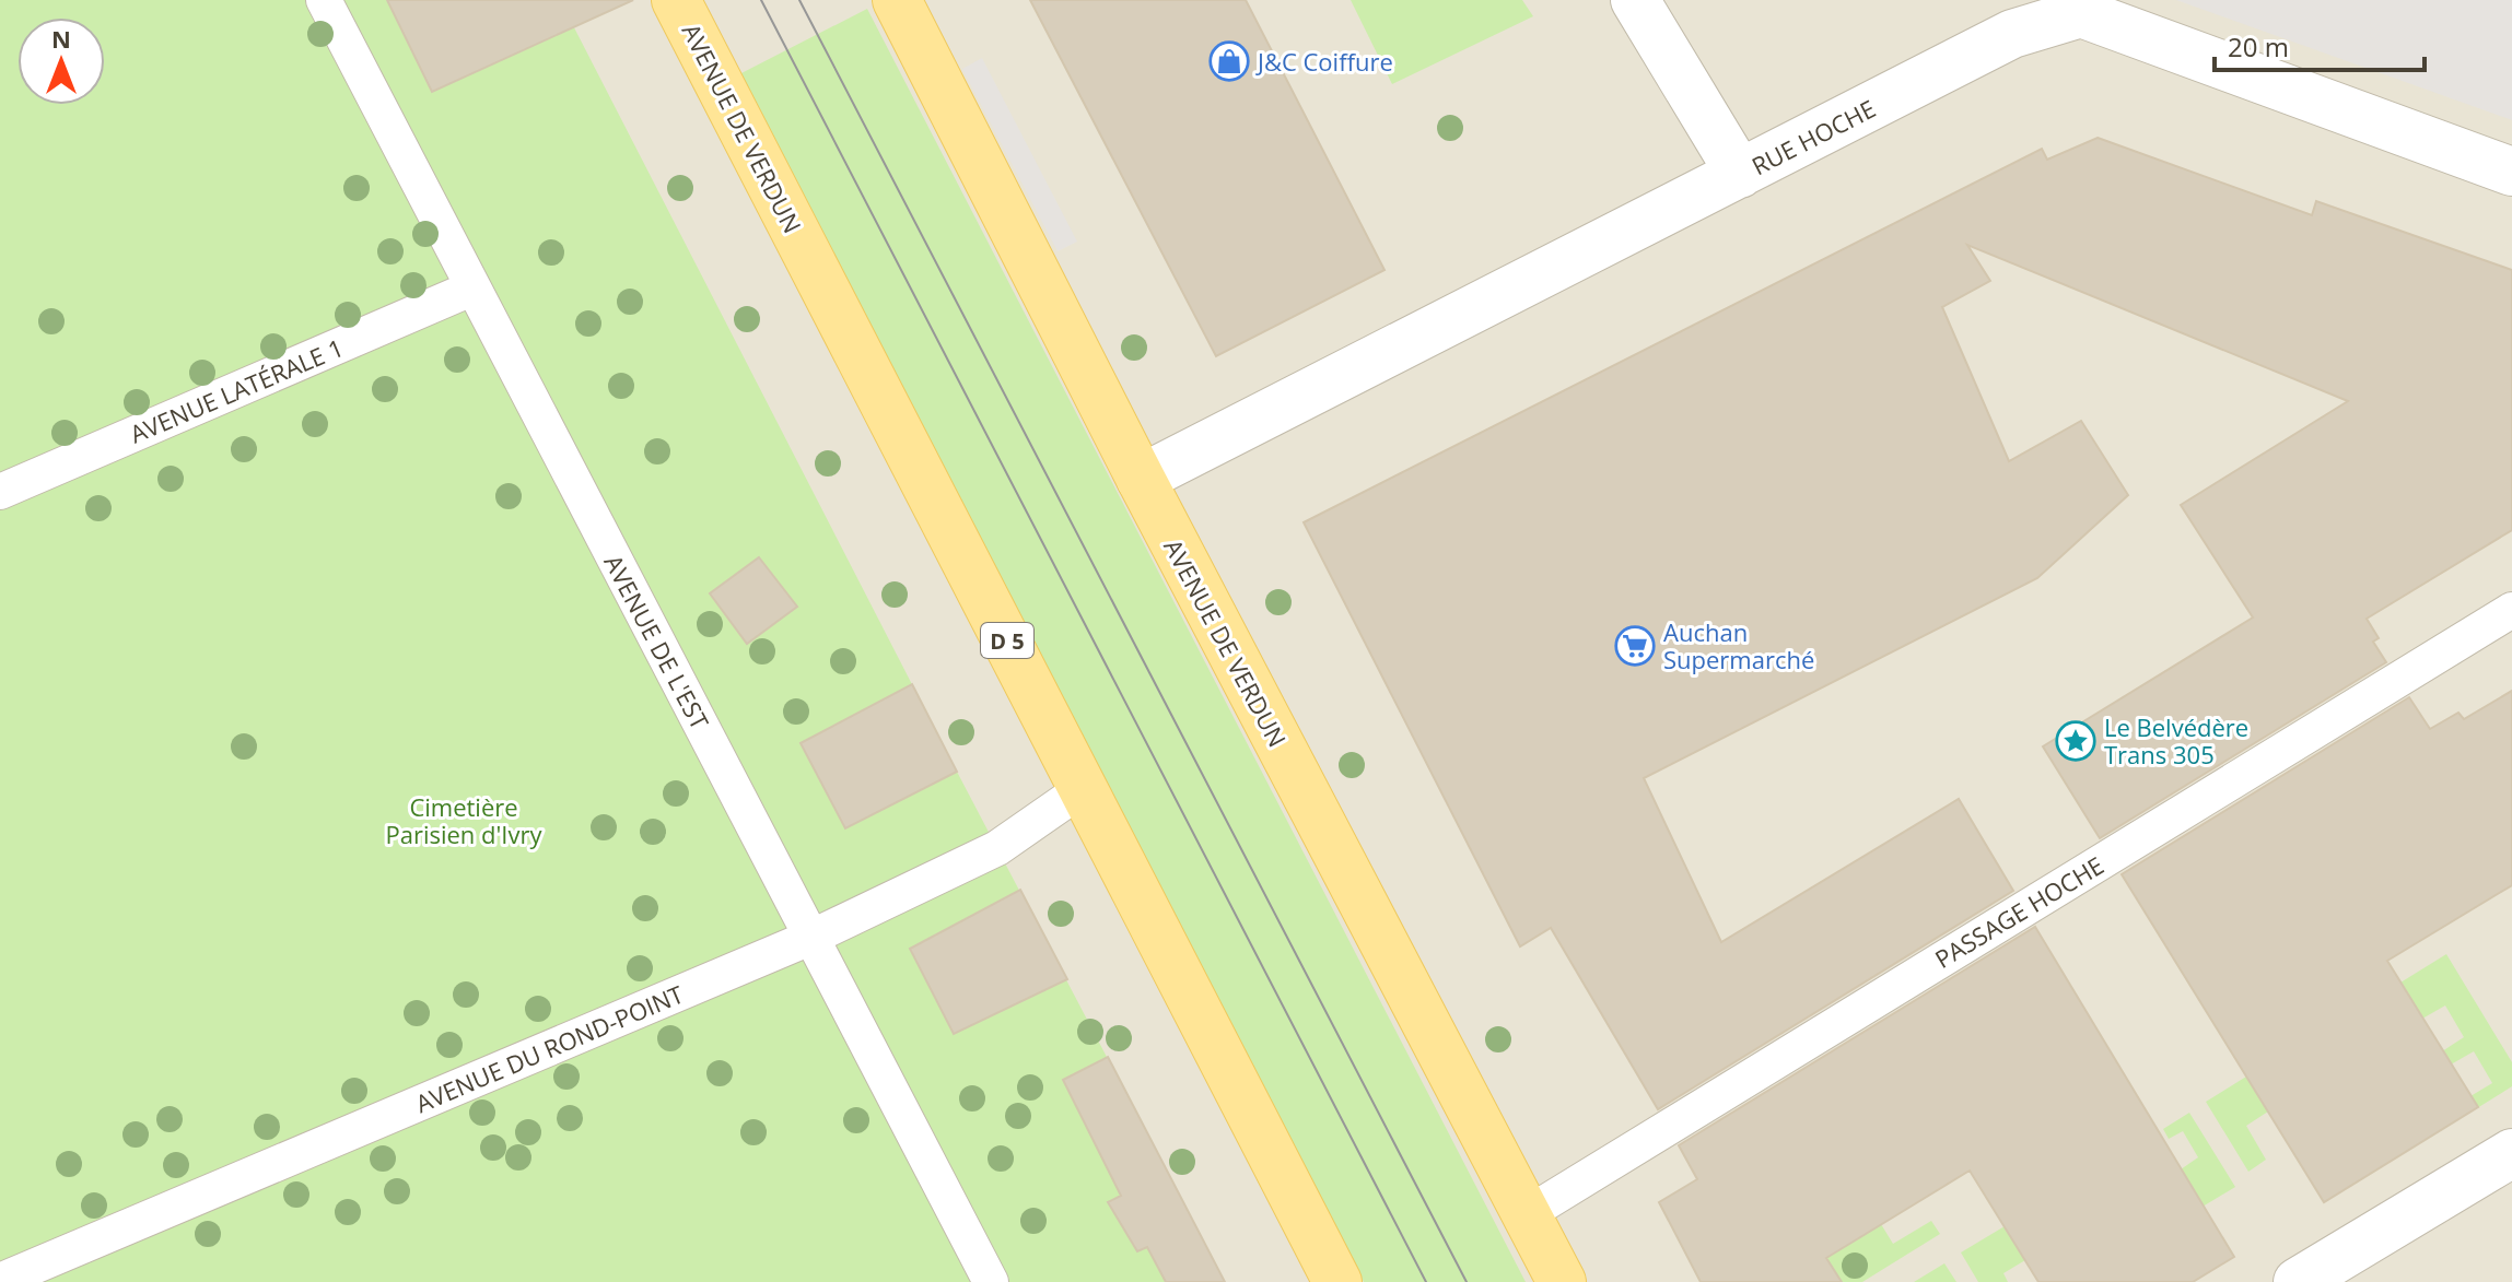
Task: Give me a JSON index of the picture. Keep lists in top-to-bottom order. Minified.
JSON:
{"streets":{"main road":["AVENUE DE VERDUN","D 5"],"street":["RUE HOCHE"],"lane":["AVENUE LATÉRALE 1","AVENUE DE L'EST","PASSAGE HOCHE","AVENUE DU ROND-POINT"]},"crossings":[["AVENUE DE VERDUN","RUE HOCHE"],["AVENUE DE VERDUN","PASSAGE HOCHE"],["AVENUE DE VERDUN","AVENUE DU ROND-POINT"],["AVENUE LATÉRALE 1","AVENUE DE L'EST"],["AVENUE DE L'EST","AVENUE DU ROND-POINT"]],"parks":["Cimetière Parisien d'Ivry"],"places":{"shop":["J&C Coiffure"],"supermarket":["Auchan Supermarché"],"place":["Le Belvédère Trans 305"]},"scale_bar":"20 m","north":"top"}
